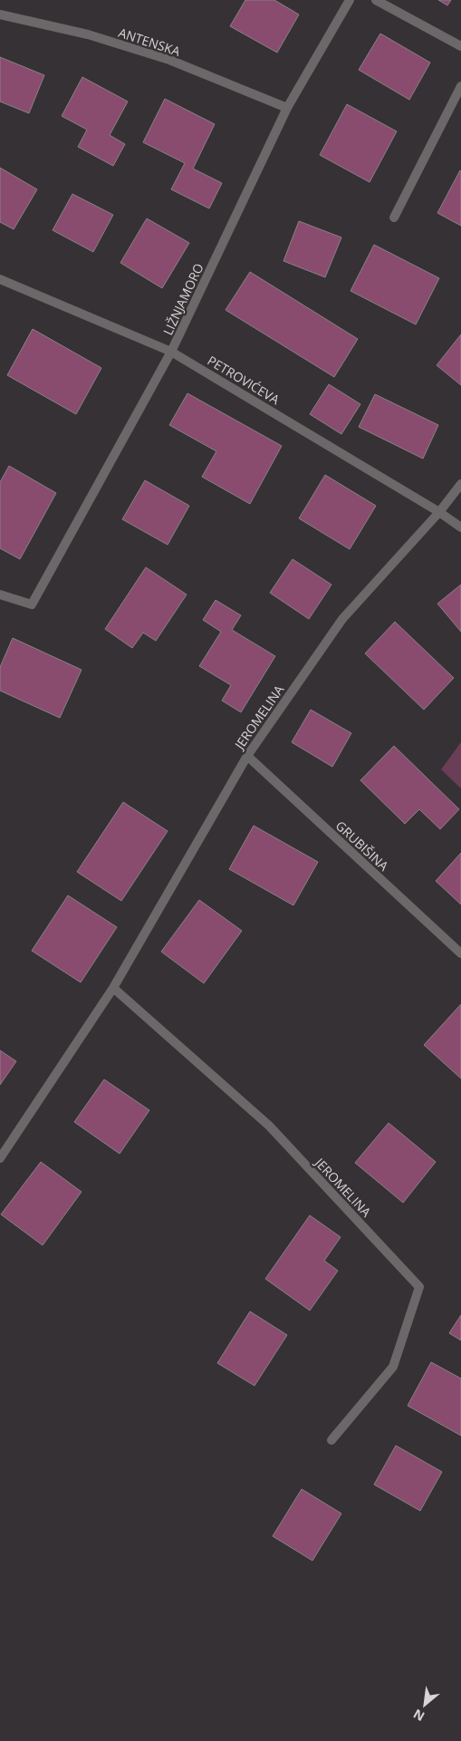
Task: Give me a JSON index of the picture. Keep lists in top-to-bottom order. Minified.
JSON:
{"streets":{"street":["ANTENSKA","LIŽNJAMORO","PETROVIĆEVA","JEROMELINA","GRUBIŠINA"]},"crossings":[["ANTENSKA","LIŽNJAMORO"],["LIŽNJAMORO","PETROVIĆEVA"],["PETROVIĆEVA","JEROMELINA"],["JEROMELINA","GRUBIŠINA"]],"north":"bottom left"}
